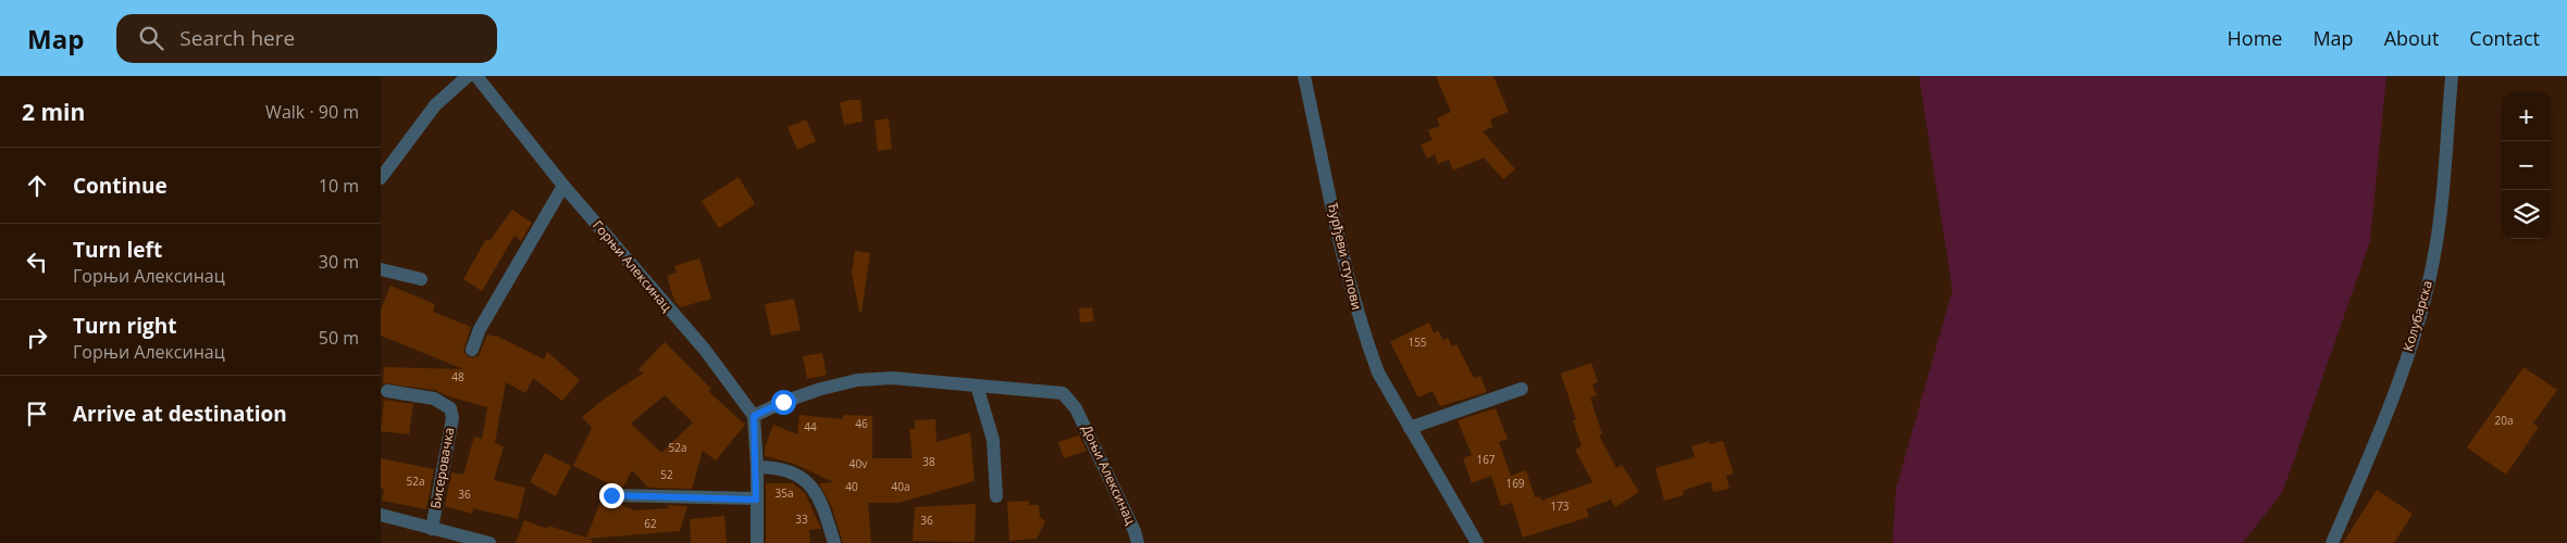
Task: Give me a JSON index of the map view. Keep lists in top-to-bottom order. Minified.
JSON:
{"streets":{"street":["Ђурђеви ступови","Горњи Алексинац","Колубарска","Бисеровачка","Доњи Алексинац"]},"house_numbers":["155","48","20a","46","44","52a","167","38","40v","52","52a","169","40","40a","35a","36","173","33","36","62"],"page":{"header":"Map","search":"Search here","nav":["Home","Map","About","Contact"],"heading":["2 min","Walk · 90 m"],"map_buttons":["+","−"],"list":[["Continue","10 m"],["Turn left","Горњи Алексинац","30 m"],["Turn right","Горњи Алексинац","50 m"],"Arrive at destination"]}}
